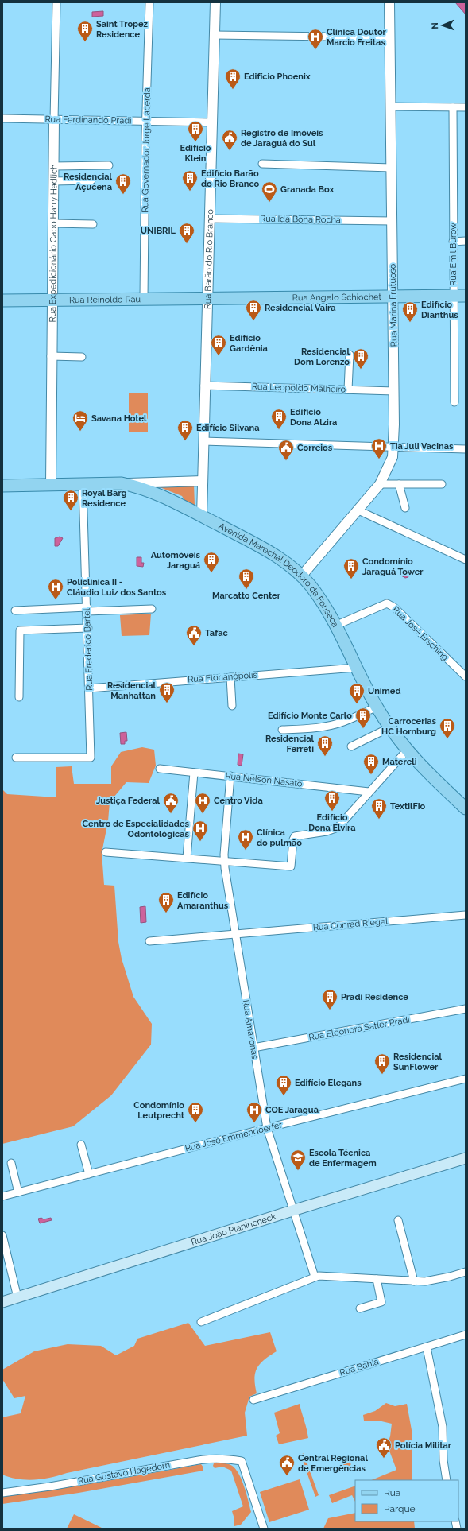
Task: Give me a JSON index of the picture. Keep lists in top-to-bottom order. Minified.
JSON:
{"streets":{"main road":["Rua Angelo Schiochet","Rua Reinoldo Rau","Avenida Marechal Deodoro da Fonseca","Rua João Planincheck"],"street":["Rua Ferdinando Pradi","Rua Governador Jorge Lacerda","Rua Ida Bona Rocha","Rua Expedicionário Cabo Harry Hadlich","Rua Emil Burow","Rua Barão do Rio Branco","Rua Marina Frutuoso","Rua Leopoldo Malheiro","Rua José Ersching","Rua Frederico Bartel","Rua Florianópolis","Rua Nelson Nasato","Rua Conrad Riegel","Rua Eleonora Satler Pradi","Rua Amazonas","Rua José Emmendoerfer","Rua Bahia","Rua Gustavo Hagedorn"]},"crossings":[["Rua Ferdinando Pradi","Rua Governador Jorge Lacerda"],["Rua Ferdinando Pradi","Rua Expedicionário Cabo Harry Hadlich"],["Rua Ferdinando Pradi","Rua Barão do Rio Branco"],["Rua Governador Jorge Lacerda","Rua Reinoldo Rau"],["Rua Ida Bona Rocha","Rua Barão do Rio Branco"],["Rua Ida Bona Rocha","Rua Marina Frutuoso"],["Rua Expedicionário Cabo Harry Hadlich","Rua Reinoldo Rau"],["Rua Expedicionário Cabo Harry Hadlich","Avenida Marechal Deodoro da Fonseca"],["Rua Emil Burow","Rua Angelo Schiochet"],["Rua Barão do Rio Branco","Rua Angelo Schiochet"],["Rua Barão do Rio Branco","Rua Reinoldo Rau"],["Rua Barão do Rio Branco","Rua Leopoldo Malheiro"],["Rua Barão do Rio Branco","Avenida Marechal Deodoro da Fonseca"],["Rua Angelo Schiochet","Rua Reinoldo Rau"],["Rua Angelo Schiochet","Rua Marina Frutuoso"],["Rua Marina Frutuoso","Rua Leopoldo Malheiro"],["Rua Marina Frutuoso","Avenida Marechal Deodoro da Fonseca"],["Avenida Marechal Deodoro da Fonseca","Rua José Ersching"],["Avenida Marechal Deodoro da Fonseca","Rua Frederico Bartel"],["Avenida Marechal Deodoro da Fonseca","Rua Florianópolis"],["Rua Frederico Bartel","Rua Florianópolis"],["Rua Nelson Nasato","Rua Amazonas"],["Rua Conrad Riegel","Rua Amazonas"],["Rua Eleonora Satler Pradi","Rua Amazonas"],["Rua Amazonas","Rua José Emmendoerfer"],["Rua Amazonas","Rua João Planincheck"]],"places":{"building":["Saint Tropez Residence","Edifício Phoenix","Edifício Klein","Edifício Barão do Rio Branco","Residencial Açucena","UNIBRIL","Residencial Vaira","Edifício Dianthus","Edifício Gardênia","Residencial Dom Lorenzo","Edifício Dona Alzira","Edifício Silvana","Royal Barg Residence","Automóveis Jaraguá","Condomínio Jaraguá Tower","Marcatto Center","Residencial Manhattan","Unimed","Edifício Monte Carlo","Carrocerias HC Hornburg","Residencial Ferreti","Matereli","Edifício Dona Elvira","TextilFio","Edifício Amaranthus","Pradi Residence","Residencial SunFlower","Edifício Elegans","Condomínio Leutprecht"],"hospital":["Clínica Doutor Marcio Freitas","Tia Juli Vacinas","Policlínica II - Cláudio Luiz dos Santos","Centro Vida","Centro de Especialidades Odontológicas","Clínica do pulmão","COE Jaraguá"],"public building":["Registro de Imóveis de Jaraguá do Sul","Correios","Tafac","Justiça Federal","Polícia Militar","Central Regional de Emergências"],"sports":["Granada Box"],"hotel":["Savana Hotel"],"school or university":["Escola Técnica de Enfermagem"]},"legend":["Rua","Parque"],"north":"left"}
